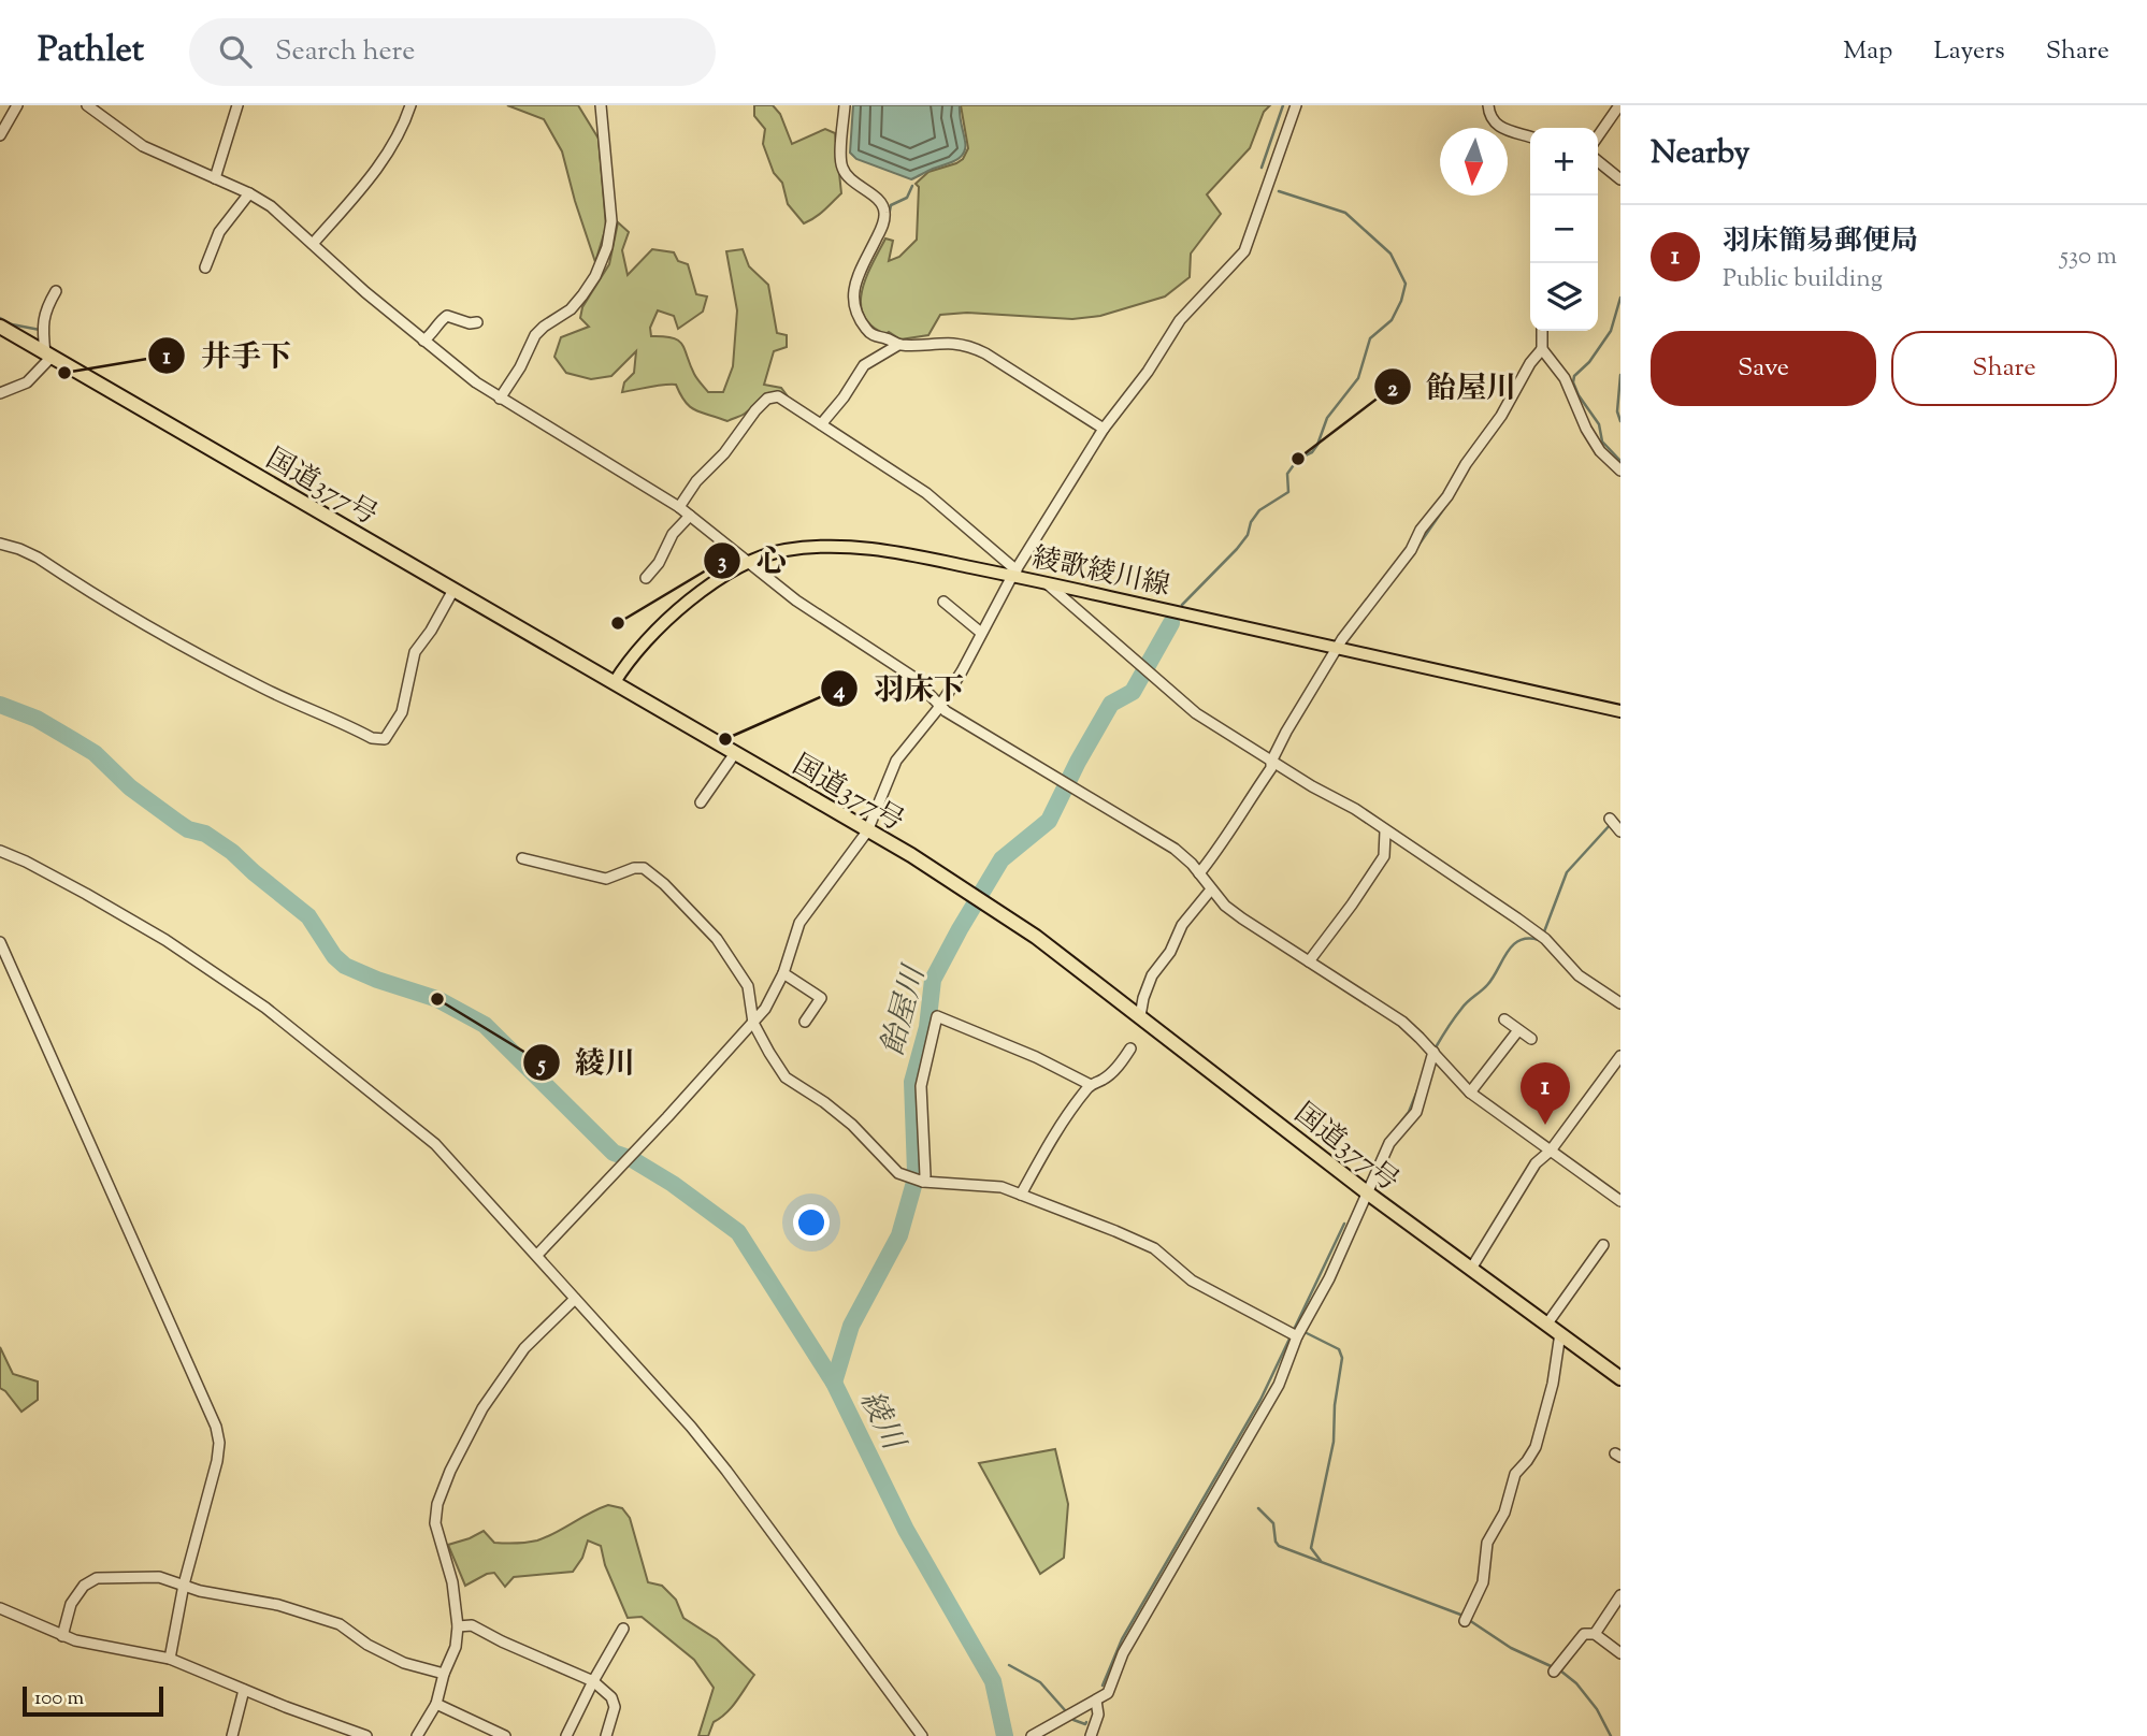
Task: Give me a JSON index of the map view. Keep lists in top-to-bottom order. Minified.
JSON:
{"streets":{"highway":["国道377号"],"main road":["綾歌綾川線"]},"crossings":[["国道377号","綾歌綾川線"]],"water":["飴屋川","綾川"],"places":["井手下","飴屋川","心","羽床下","綾川"],"scale_bar":"100 m","north":"bottom","page":{"header":"Pathlet","search":"Search here","nav":["Map","Layers","Share"],"heading":"Nearby","map_buttons":["+","−"],"list":[{"mark":"1","name":"羽床簡易郵便局","note":"Public building","value":"530 m"}],"buttons":["Save","Share"],"pins":"1","scale":"100 m"}}
